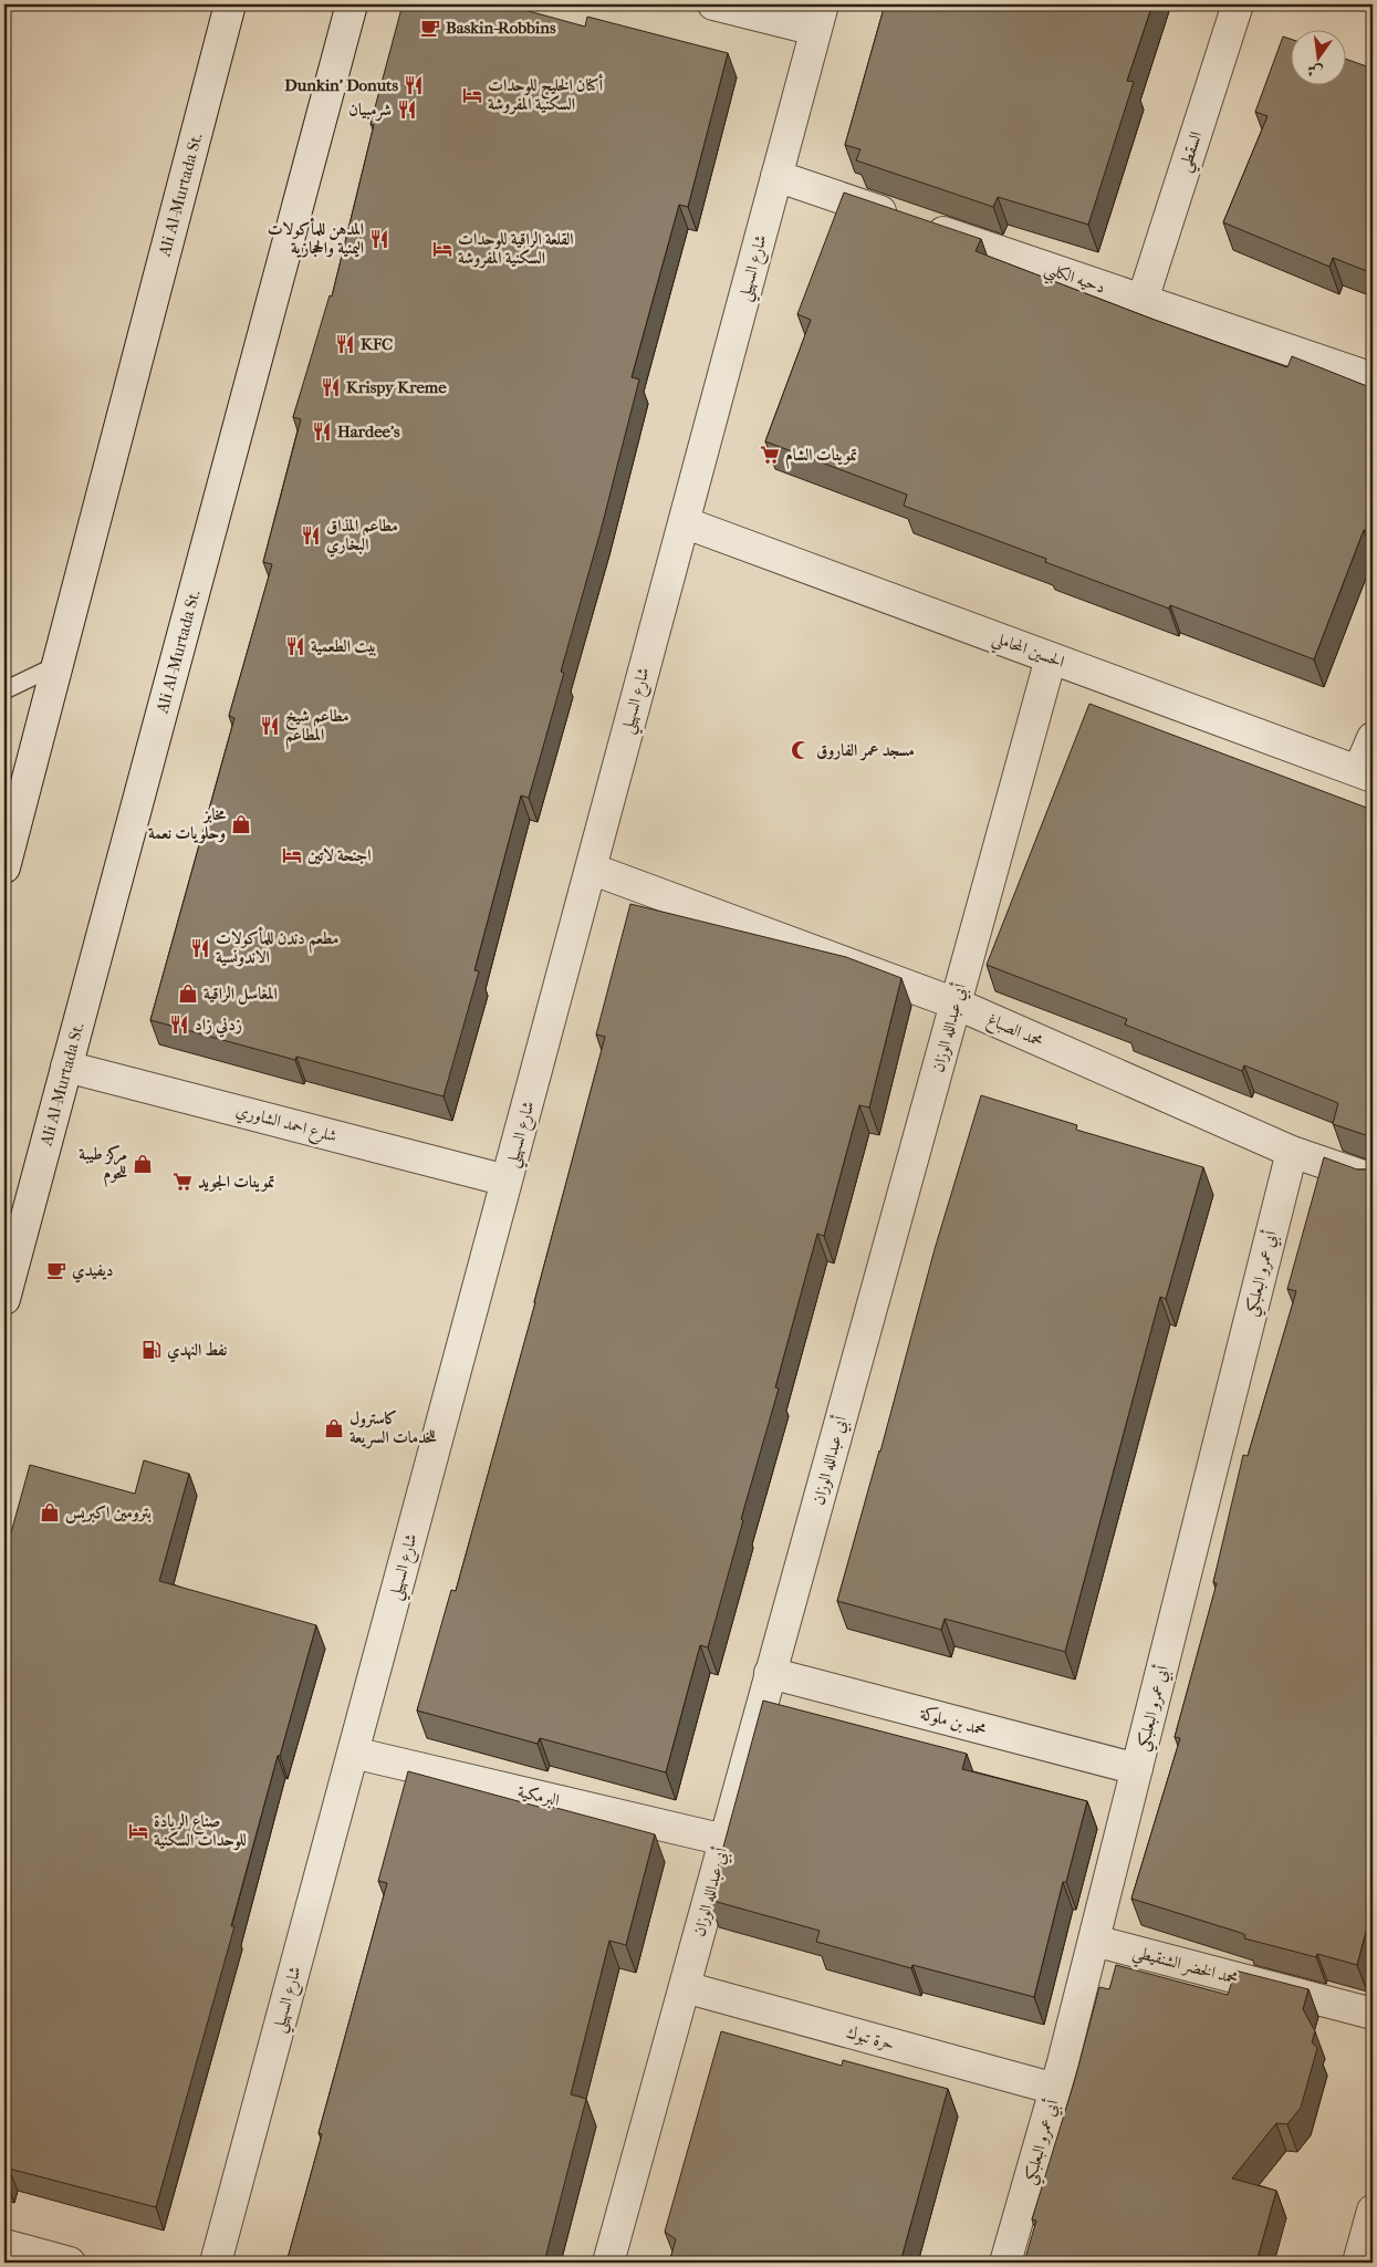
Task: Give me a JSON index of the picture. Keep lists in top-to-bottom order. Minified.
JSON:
{"streets":{"street":["السقطي","Ali Al-Murtada St.","شارع السهيلي","دحيه الكلبي","الحسين المحاملي","أبي عبدالله الوزان","محمد الصباغ","شلرع احمد الشاوري","أبي عمرو البعلبكي","محمد بن ملوكة","البرمكية","محمد الخضر الشنقيطي","حرة تبوك"]},"crossings":[["السقطي","دحيه الكلبي"],["Ali Al-Murtada St.","شلرع احمد الشاوري"],["شارع السهيلي","دحيه الكلبي"],["شارع السهيلي","الحسين المحاملي"],["شارع السهيلي","محمد الصباغ"],["شارع السهيلي","شلرع احمد الشاوري"],["شارع السهيلي","البرمكية"],["الحسين المحاملي","أبي عبدالله الوزان"],["أبي عبدالله الوزان","محمد الصباغ"],["أبي عبدالله الوزان","محمد بن ملوكة"],["أبي عبدالله الوزان","البرمكية"],["أبي عبدالله الوزان","حرة تبوك"],["محمد الصباغ","أبي عمرو البعلبكي"],["أبي عمرو البعلبكي","محمد بن ملوكة"],["أبي عمرو البعلبكي","محمد الخضر الشنقيطي"],["أبي عمرو البعلبكي","حرة تبوك"]],"places":{"cafe":["Baskin-Robbins","ديفيدي"],"restaurant":["Dunkin' Donuts","شرمبيان","المدهن للمأكولات اليمنية والحجازية","KFC","Krispy Kreme","Hardee's","مطاعم المذاق البخاري","بيت الطعمية","مطاعم شيخ المطاعم","مطعم دندن للمأكولات الاندونسية","زدني زاد"],"hotel":["أكنان الخليج للوحدات السكنية المفروشة","القلعة الراقية للوحدات السكنية المفروشة","اجنحة لاتين","صناع الريادة للوحدات السكنية"],"supermarket":["تموينات الشام","تموينات الجويد"],"mosque":["مسجد عمر الفاروق"],"shop":["مخابز وحلويات نعمة","المغاسل الراقية","مركز طيبة للحوم","كاسترول للخدمات السريعة","بترومين اكبريس"],"fuel station":["نفط النهدي"]},"north":"bottom"}
